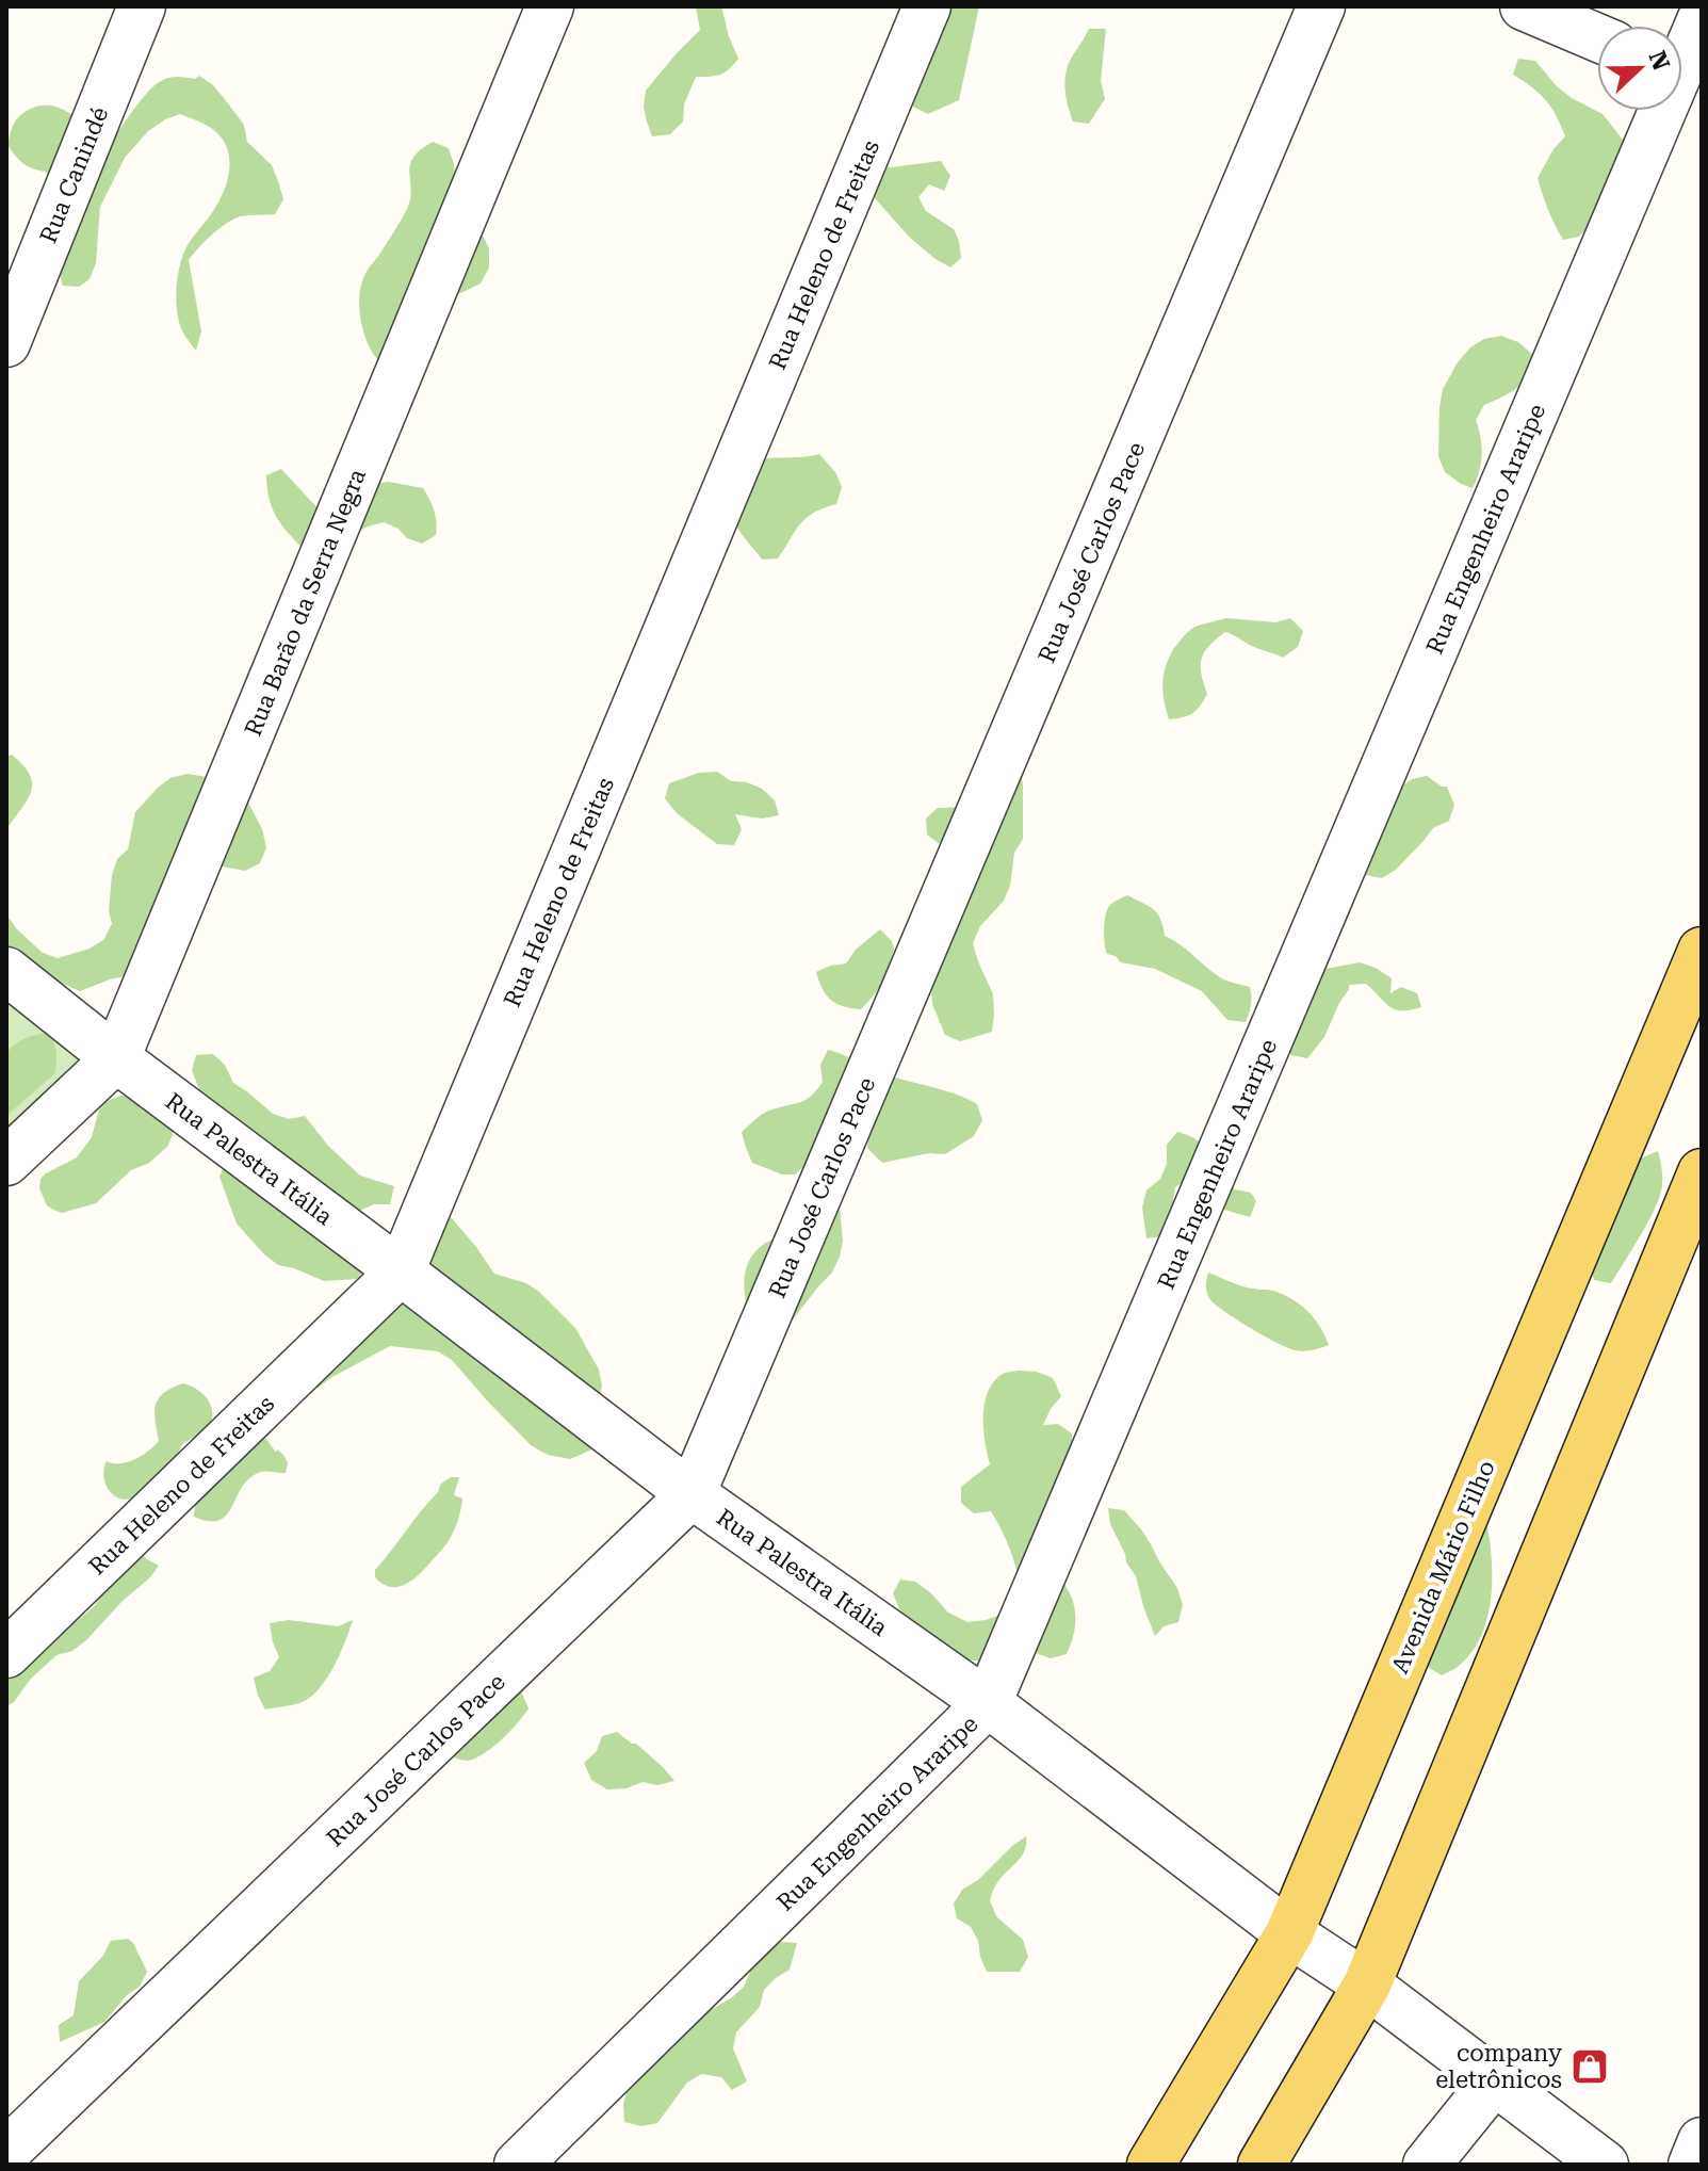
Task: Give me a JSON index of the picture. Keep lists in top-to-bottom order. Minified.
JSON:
{"streets":{"main road":["Avenida Mário Filho"],"street":["Rua Canindé","Rua Heleno de Freitas","Rua Engenheiro Araripe","Rua José Carlos Pace","Rua Barão da Serra Negra","Rua Palestra Itália"]},"crossings":[["Rua Heleno de Freitas","Rua Palestra Itália"],["Rua Engenheiro Araripe","Rua Palestra Itália"],["Rua José Carlos Pace","Rua Palestra Itália"],["Rua Barão da Serra Negra","Rua Palestra Itália"],["Rua Palestra Itália","Avenida Mário Filho"]],"places":{"shop":["company eletrônicos"]},"north":"right"}
